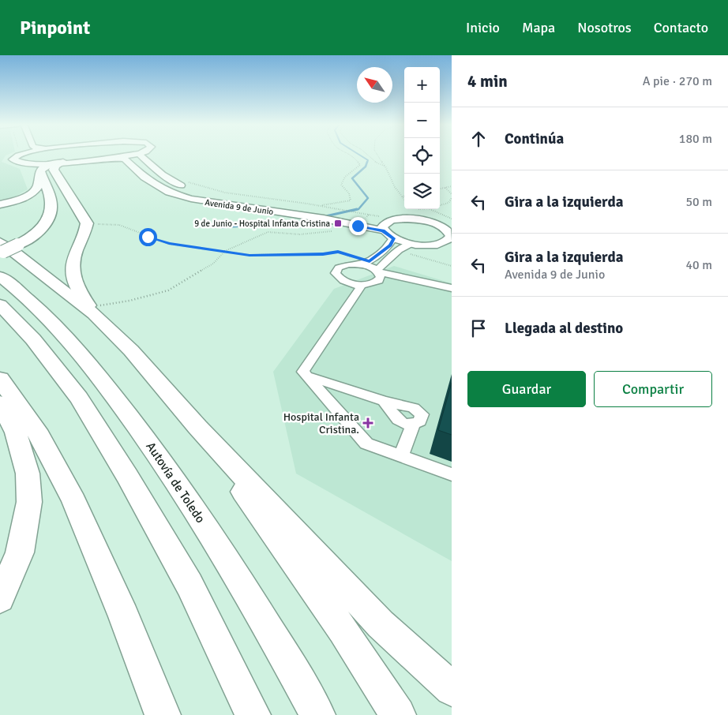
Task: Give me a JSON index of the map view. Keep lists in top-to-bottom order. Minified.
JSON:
{"streets":{"highway":["Autovía de Toledo"],"main road":["Avenida 9 de Junio"]},"places":{"transit":["9 de Junio - Hospital Infanta Cristina"],"health":["Hospital Infanta Cristina."]},"north":"top left","page":{"header":"Pinpoint","nav":["Inicio","Mapa","Nosotros","Contacto"],"heading":["4 min","A pie · 270 m"],"map_buttons":["+","−"],"list":[["Continúa","180 m"],["Gira a la izquierda","50 m"],["Gira a la izquierda","Avenida 9 de Junio","40 m"],"Llegada al destino"],"buttons":["Guardar","Compartir"]}}
